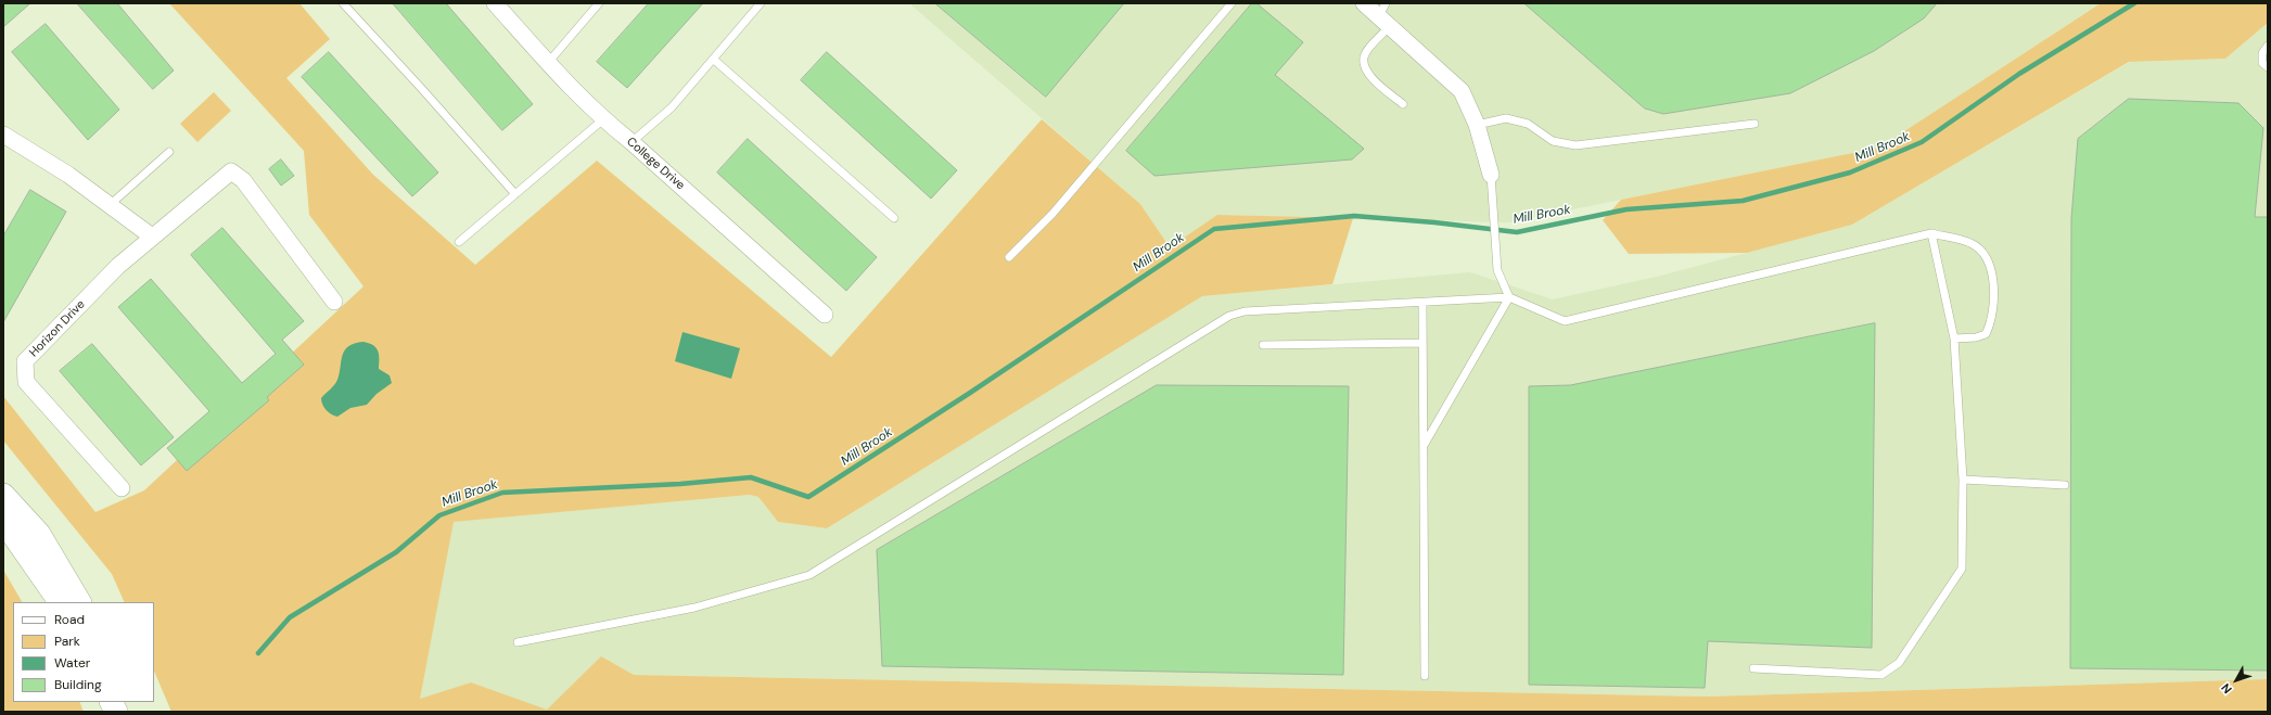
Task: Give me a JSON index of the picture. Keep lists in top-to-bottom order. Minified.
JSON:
{"streets":{"street":["College Drive","Horizon Drive"]},"water":["Mill Brook"],"legend":["Road","Park","Water","Building"],"north":"bottom left"}
